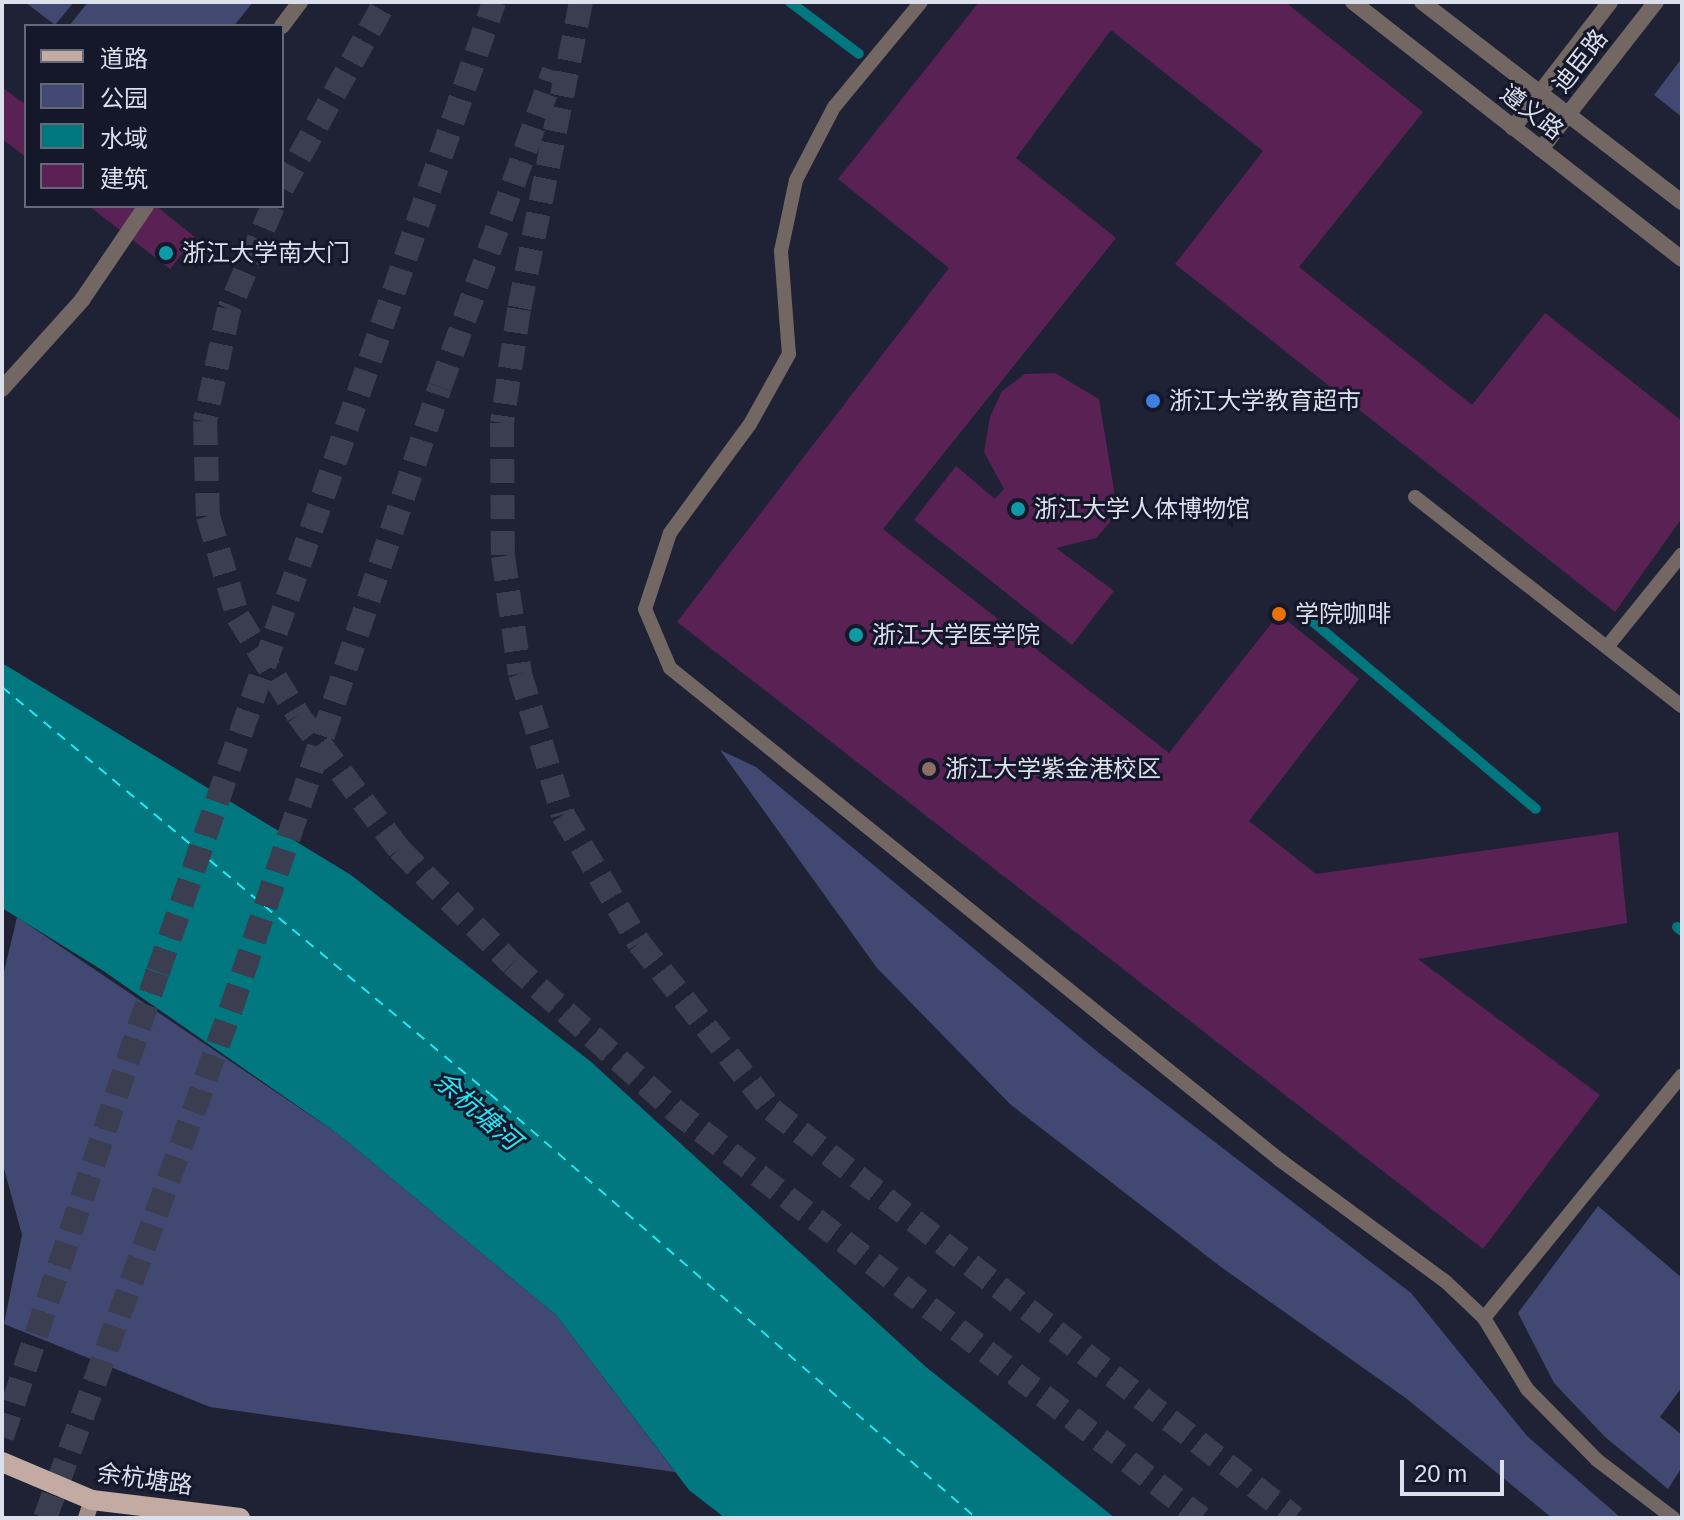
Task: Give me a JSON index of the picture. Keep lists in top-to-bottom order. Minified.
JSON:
{"streets":{"main road":["余杭塘路"],"street":["迪臣路","遵义路"]},"crossings":[["迪臣路","遵义路"]],"water":["余杭塘河"],"places":["浙江大学南大门","浙江大学教育超市","浙江大学人体博物馆","学院咖啡","浙江大学医学院","浙江大学紫金港校区"],"legend":["道路","公园","水域","建筑"],"scale_bar":"20 m"}
